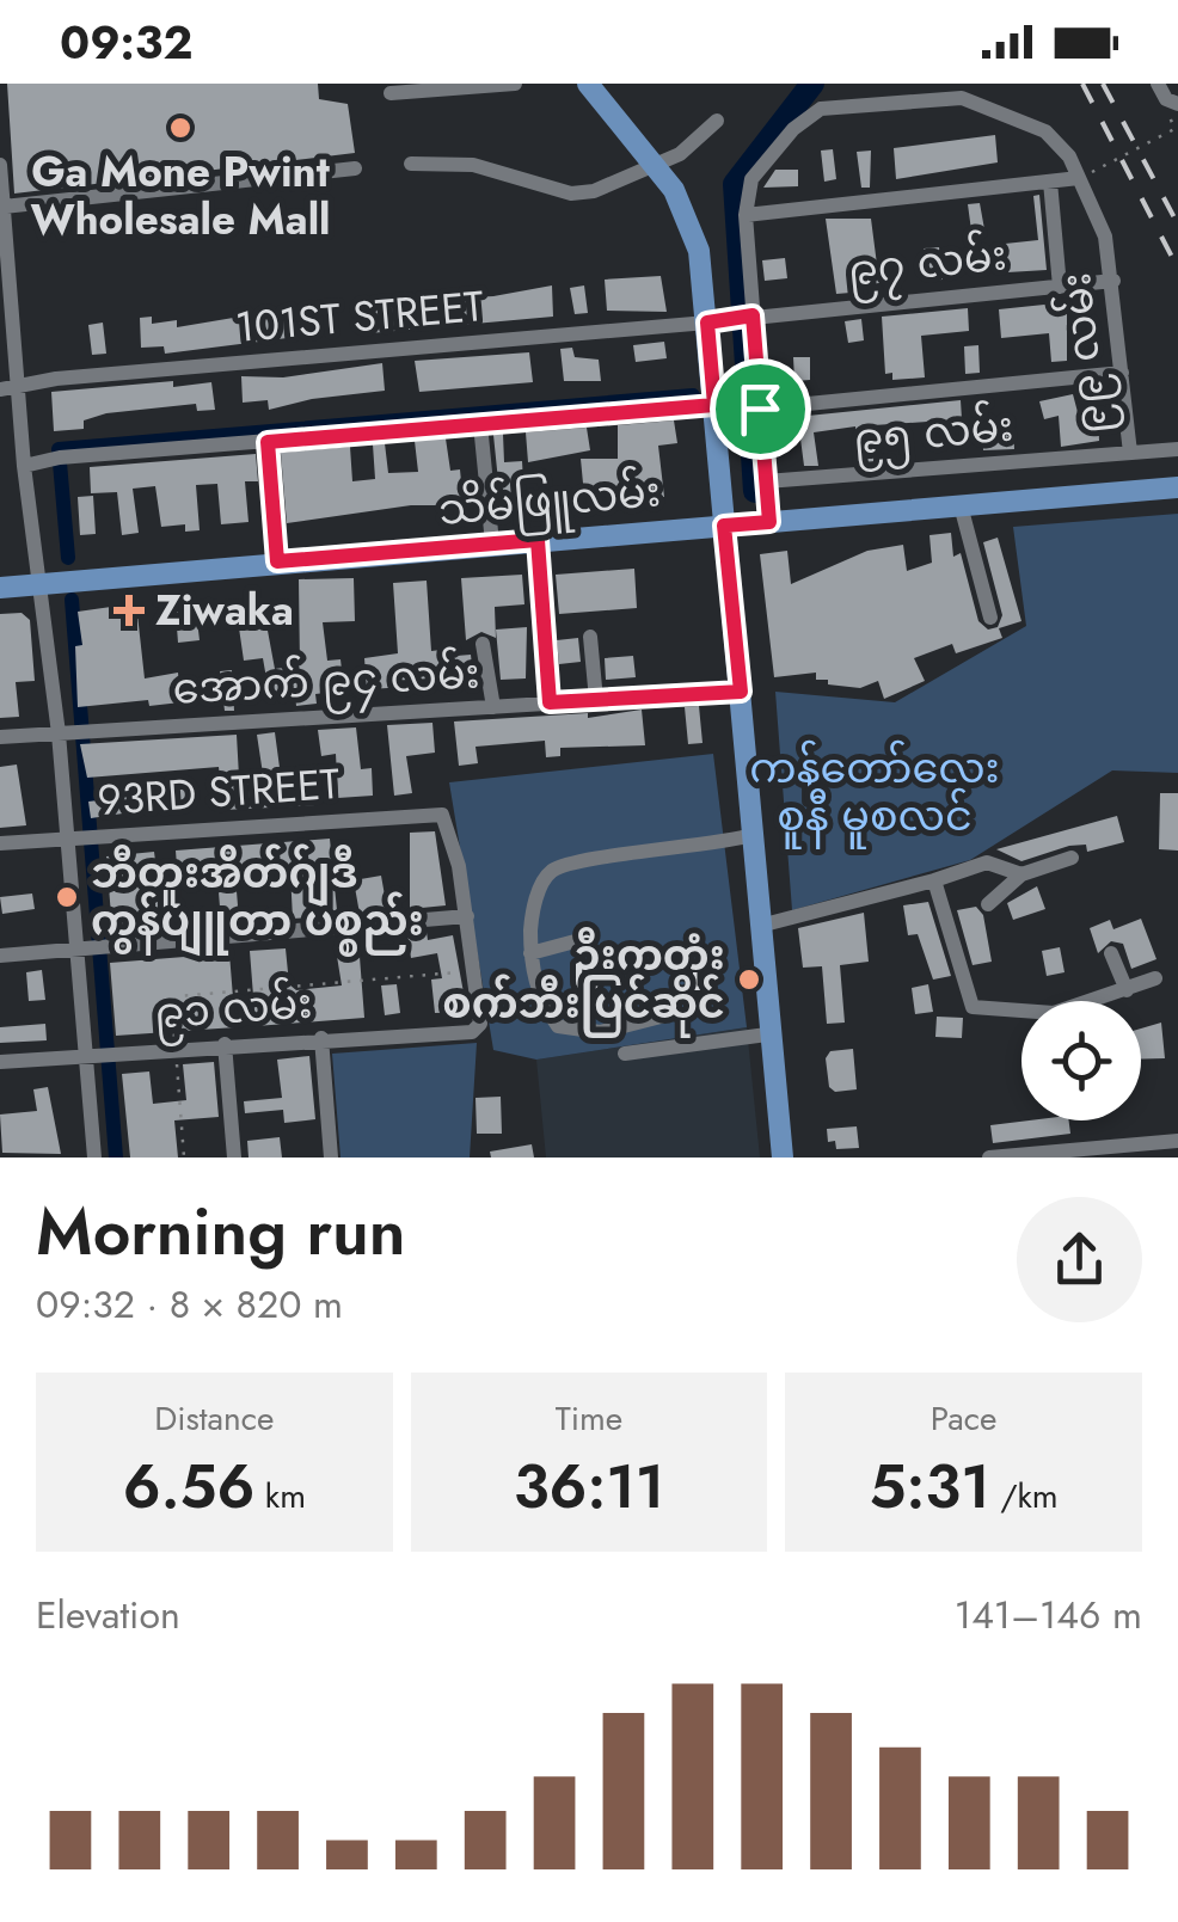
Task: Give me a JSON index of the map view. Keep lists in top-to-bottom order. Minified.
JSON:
{"streets":{"main road":["သိမ်ဖြူလမ်း"],"street":["၉၇ လမ်း","101ST STREET","၉၉ လမ်း","၉၅ လမ်း","အောက် ၉၄ လမ်း","93RD STREET","၉၁ လမ်း"]},"crossings":[["၉၇ လမ်း","101ST STREET"],["၉၇ လမ်း","၉၉ လမ်း"],["၉၉ လမ်း","၉၅ လမ်း"]],"parks":["ကန်တော်လေး စူနီ မူစလင်"],"places":{"other":["Ga Mone Pwint Wholesale Mall","ဘီတူးအိတ်ဂ်ျဒီ ကွန်ပျူတာ ပစ္စည်း","ဦးကတုံး စက်ဘီးပြင်ဆိုင်"],"health":["Ziwaka"]},"page":{"status":"09:32","heading":["Morning run","09:32 · 8 × 820 m"],"stats":[["Distance","6.56 km"],["Time","36:11"],["Pace","5:31 /km"]],"chart":["Elevation","141–146 m"]}}
